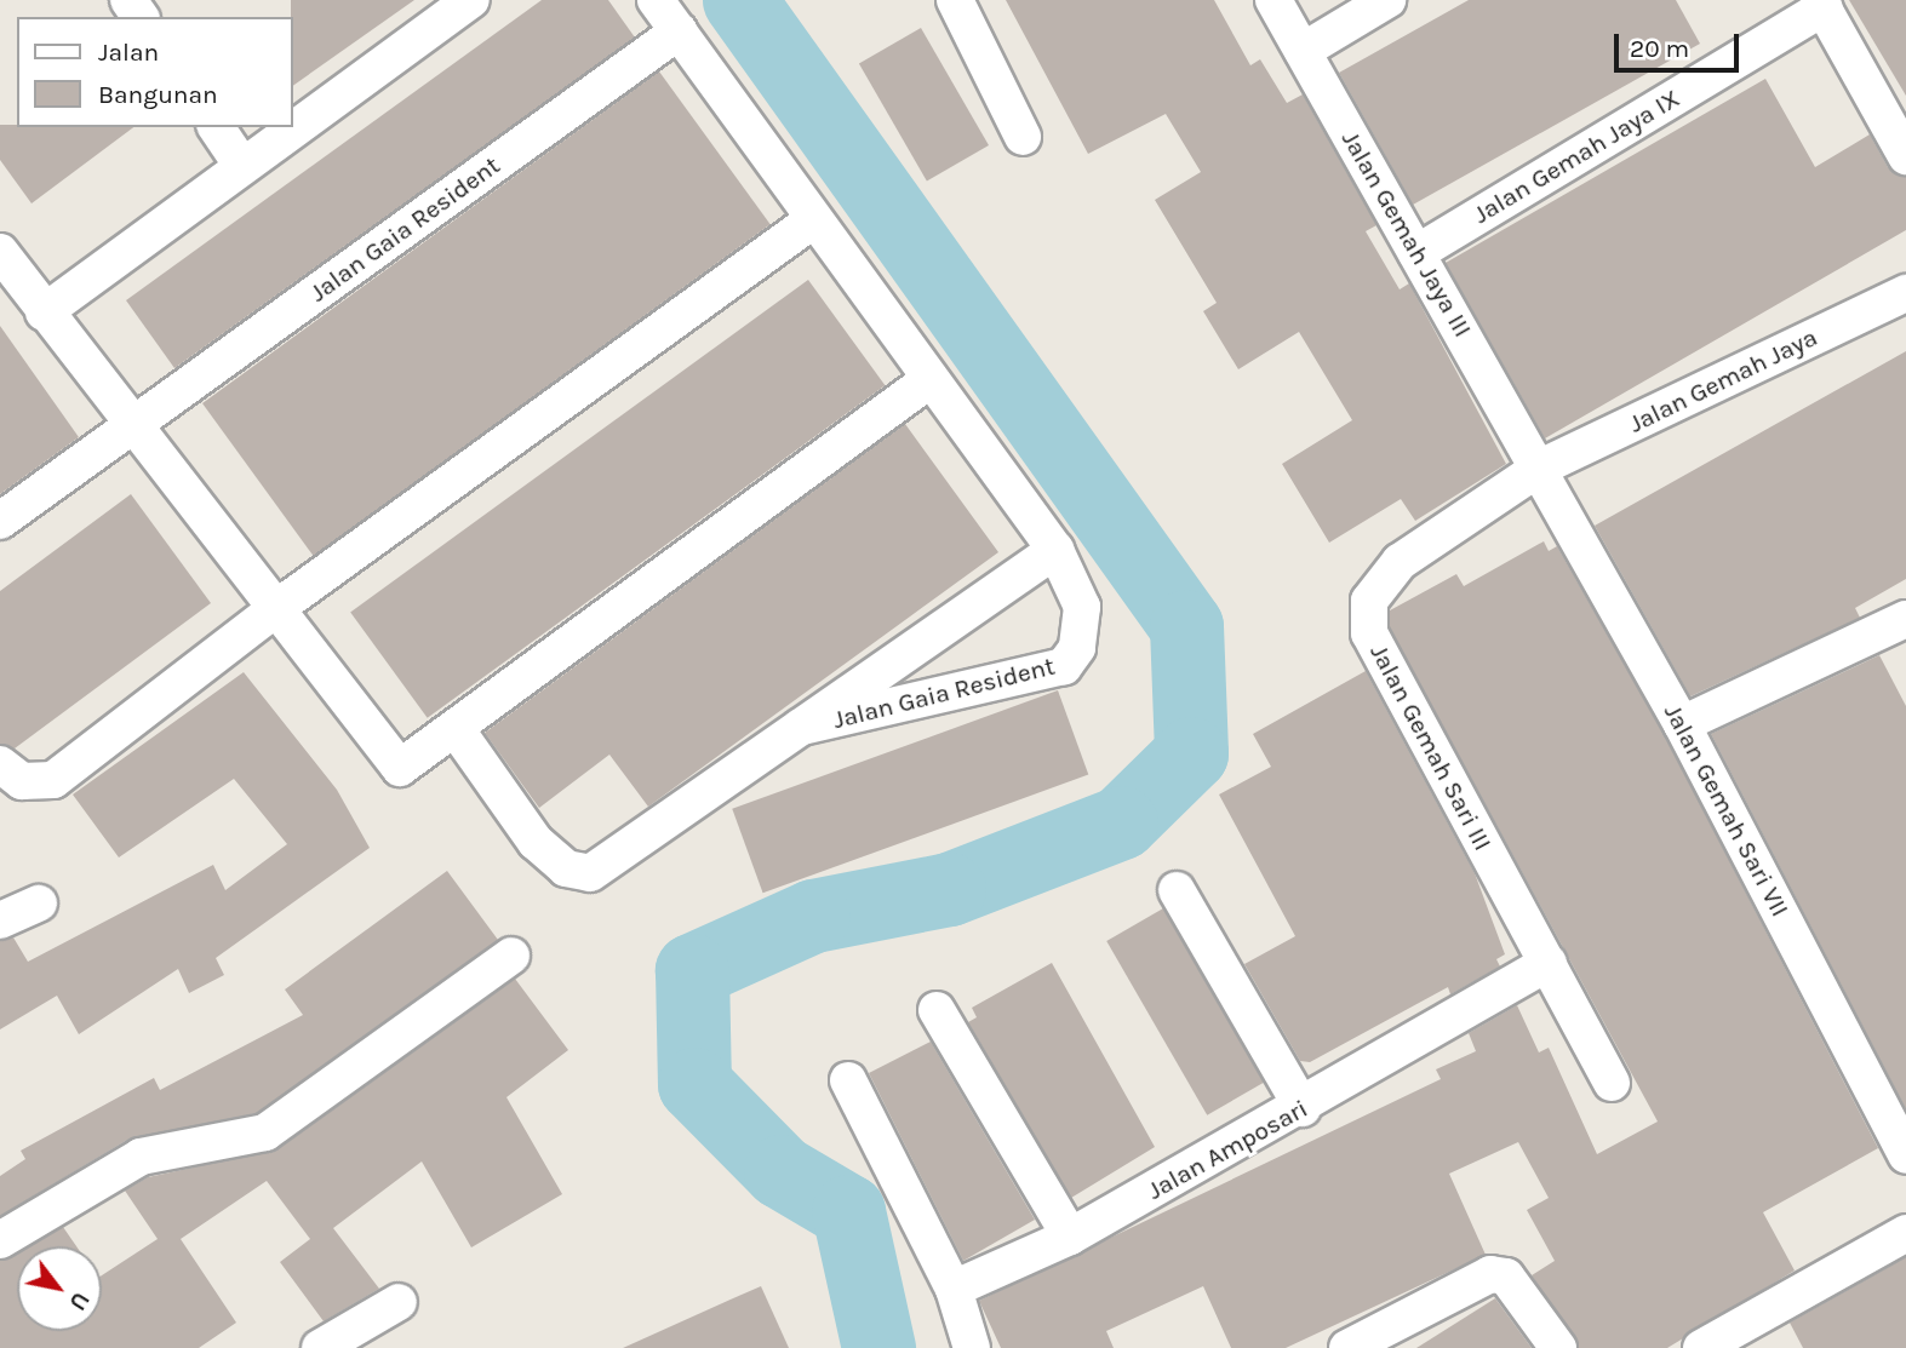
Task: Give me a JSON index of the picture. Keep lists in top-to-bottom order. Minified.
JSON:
{"streets":{"street":["Jalan Gemah Jaya IX","Jalan Gaia Resident","Jalan Gemah Jaya III","Jalan Gemah Jaya","Jalan Gemah Sari III","Jalan Gemah Sari VII","Jalan Amposari"]},"crossings":[["Jalan Gemah Jaya IX","Jalan Gemah Jaya III"],["Jalan Gemah Jaya III","Jalan Gemah Jaya"],["Jalan Gemah Jaya III","Jalan Gemah Sari III"],["Jalan Gemah Jaya III","Jalan Gemah Sari VII"],["Jalan Gemah Jaya","Jalan Gemah Sari III"],["Jalan Gemah Jaya","Jalan Gemah Sari VII"],["Jalan Gemah Sari III","Jalan Gemah Sari VII"],["Jalan Gemah Sari III","Jalan Amposari"]],"legend":["Jalan","Bangunan"],"scale_bar":"20 m","north":"bottom right"}
